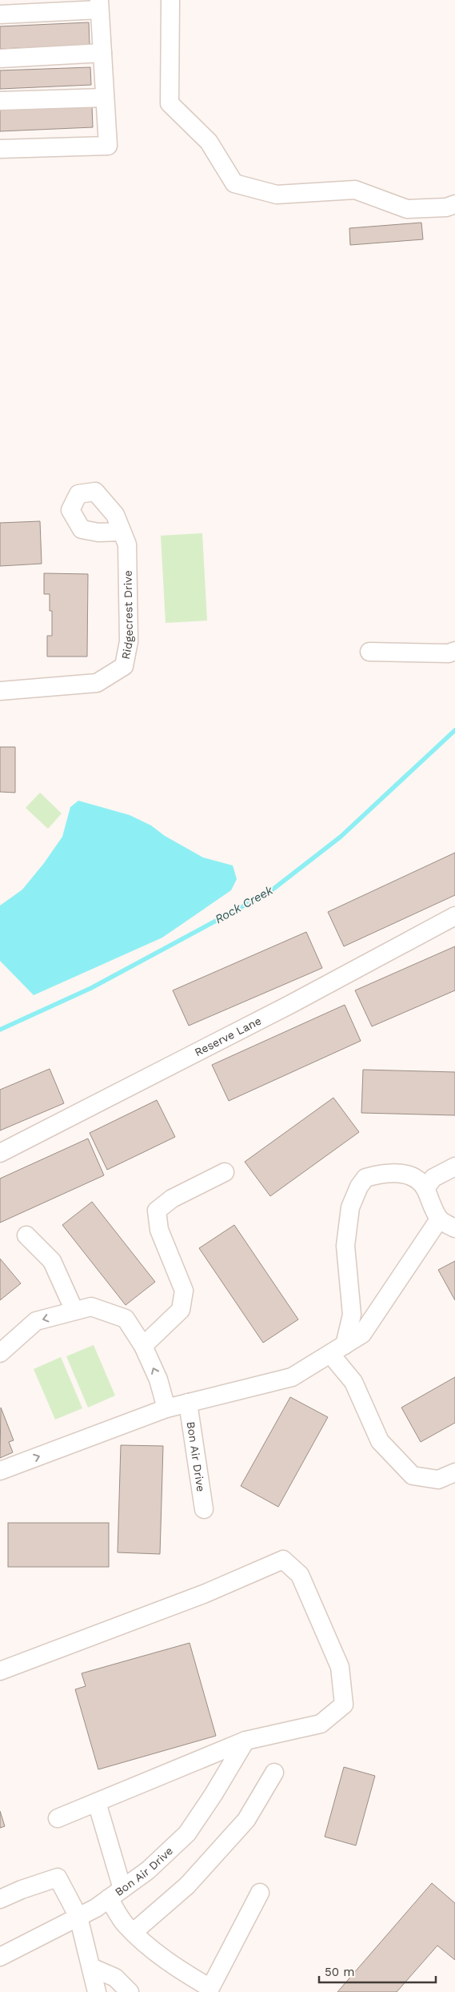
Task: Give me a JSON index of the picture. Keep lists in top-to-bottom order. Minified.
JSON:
{"streets":{"street":["Ridgecrest Drive","Reserve Lane","Bon Air Drive"]},"water":["Rock Creek"],"scale_bar":"50 m"}
